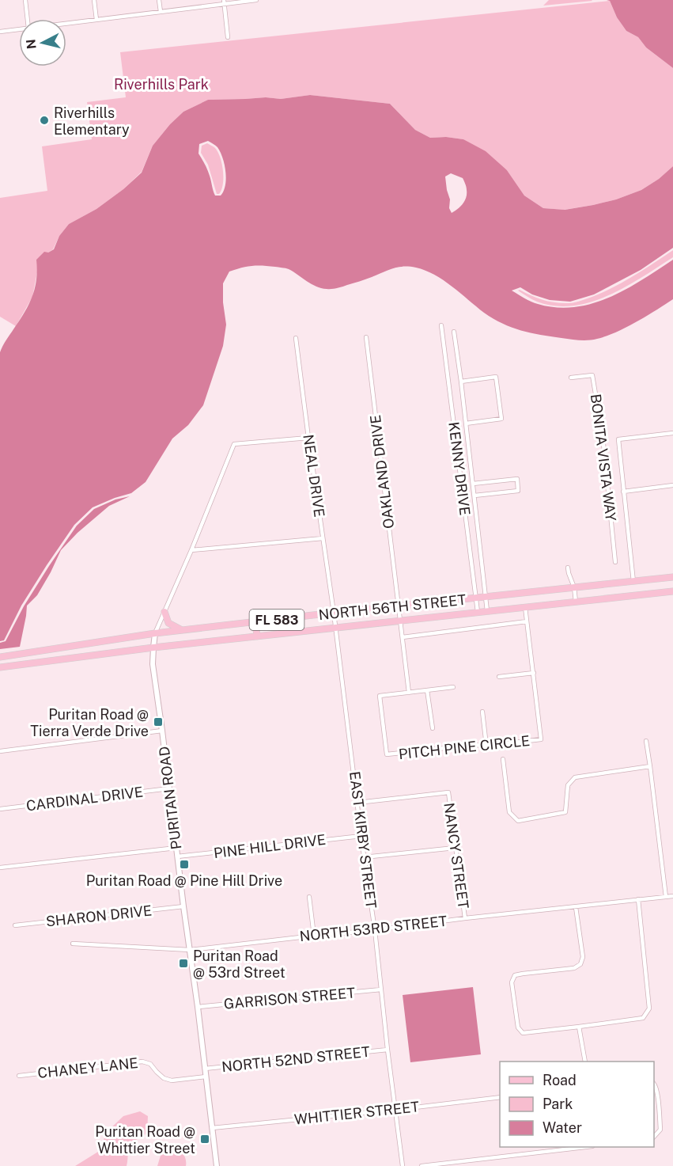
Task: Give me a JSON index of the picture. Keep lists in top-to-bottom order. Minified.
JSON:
{"streets":{"main road":["NORTH 56TH STREET","FL 583"],"street":["BONITA VISTA WAY","KENNY DRIVE","OAKLAND DRIVE","NEAL DRIVE","PITCH PINE CIRCLE","PURITAN ROAD","CARDINAL DRIVE","EAST KIRBY STREET","PINE HILL DRIVE","NANCY STREET","SHARON DRIVE","NORTH 53RD STREET","GARRISON STREET","NORTH 52ND STREET","CHANEY LANE","WHITTIER STREET"]},"crossings":[["KENNY DRIVE","NORTH 56TH STREET"],["OAKLAND DRIVE","NORTH 56TH STREET"],["NEAL DRIVE","NORTH 56TH STREET"],["NEAL DRIVE","PURITAN ROAD"],["NEAL DRIVE","EAST KIRBY STREET"],["NORTH 56TH STREET","PITCH PINE CIRCLE"],["NORTH 56TH STREET","PURITAN ROAD"],["NORTH 56TH STREET","EAST KIRBY STREET"],["PURITAN ROAD","CARDINAL DRIVE"],["PURITAN ROAD","PINE HILL DRIVE"],["PURITAN ROAD","SHARON DRIVE"],["PURITAN ROAD","NORTH 53RD STREET"],["PURITAN ROAD","GARRISON STREET"],["PURITAN ROAD","NORTH 52ND STREET"],["PURITAN ROAD","CHANEY LANE"],["PURITAN ROAD","WHITTIER STREET"],["EAST KIRBY STREET","PINE HILL DRIVE"],["EAST KIRBY STREET","NANCY STREET"],["EAST KIRBY STREET","NORTH 53RD STREET"],["EAST KIRBY STREET","GARRISON STREET"],["EAST KIRBY STREET","NORTH 52ND STREET"],["EAST KIRBY STREET","WHITTIER STREET"],["NANCY STREET","NORTH 53RD STREET"]],"parks":["Riverhills Park"],"places":{"other":["Riverhills Elementary"],"transit":["Puritan Road @ Tierra Verde Drive","Puritan Road @ Pine Hill Drive","Puritan Road @ 53rd Street","Puritan Road @ Whittier Street"]},"legend":["Road","Park","Water"],"north":"left"}
